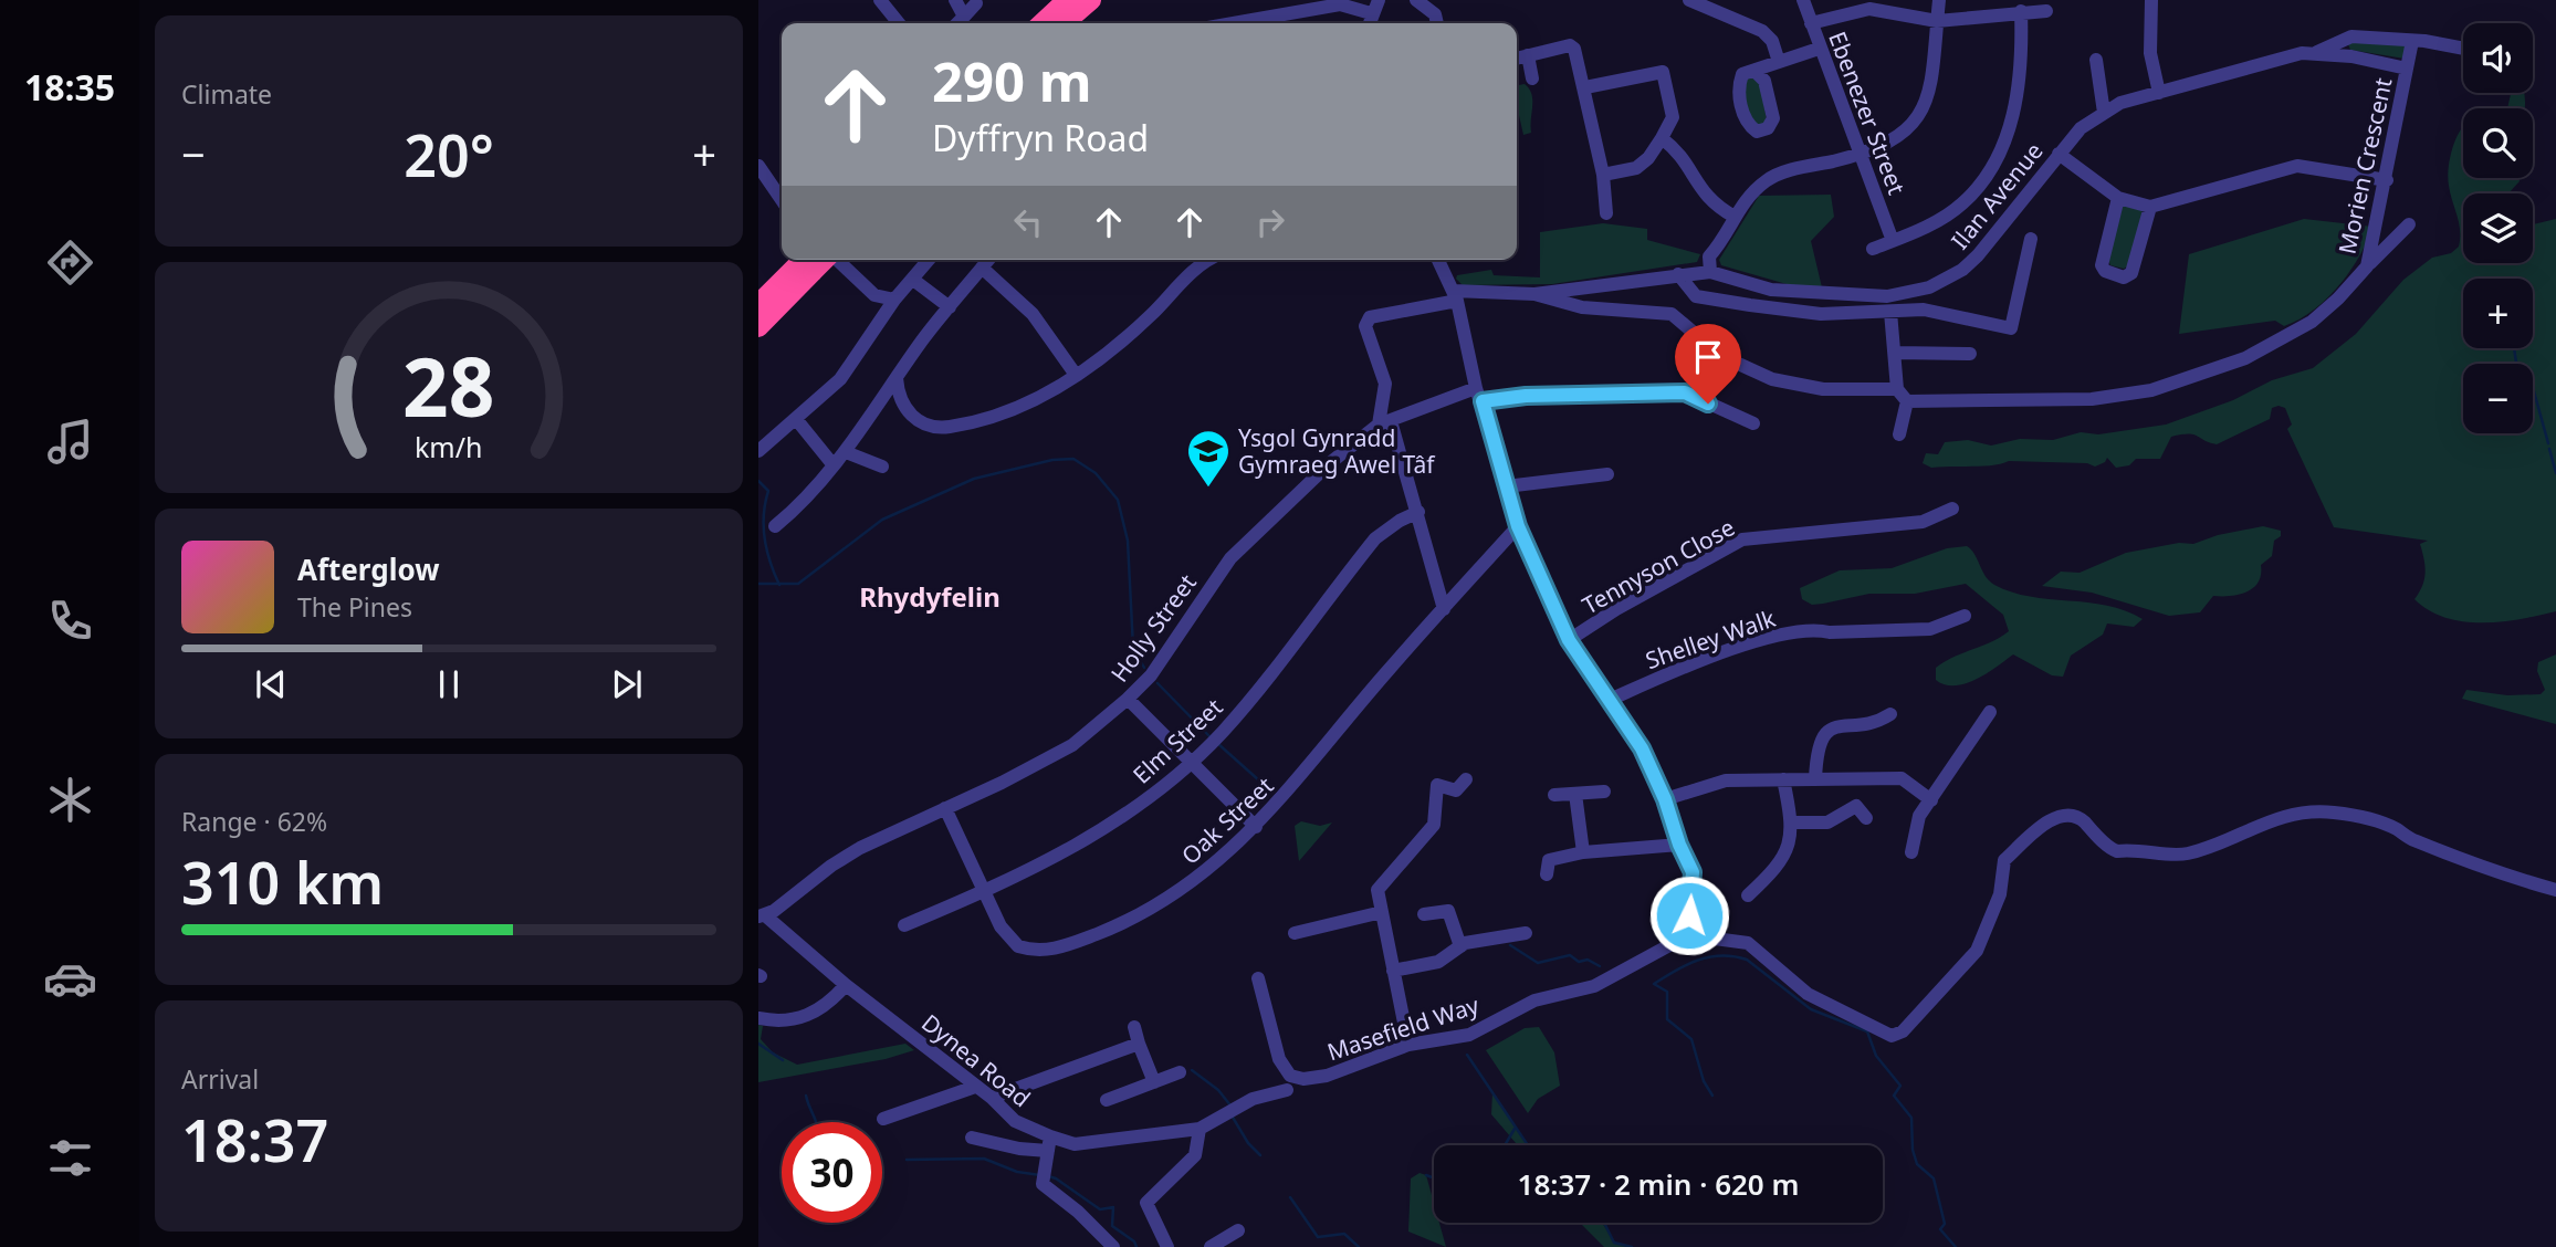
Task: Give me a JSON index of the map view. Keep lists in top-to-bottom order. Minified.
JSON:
{"streets":{"street":["Ebenezer Street","Morien Crescent","Ilan Avenue","Tennyson Close","Holly Street","Shelley Walk","Elm Street","Oak Street","Masefield Way","Dynea Road"]},"crossings":[["Morien Crescent","Ilan Avenue"],["Tennyson Close","Masefield Way"],["Holly Street","Oak Street"],["Holly Street","Masefield Way"],["Holly Street","Dynea Road"],["Shelley Walk","Masefield Way"],["Elm Street","Oak Street"],["Oak Street","Masefield Way"]],"districts":["Rhydyfelin"],"places":{"school or university":["Ysgol Gynradd Gymraeg Awel Tâf"]},"page":{"tabs":"18:35","tile":["Climate",["Range · 62%","310 km"],["Arrival","18:37"]],"map_buttons":["+","−"],"turn":["290 m","Dyffryn Road"],"heat":["−","20°","+"],"song":["Afterglow","The Pines"],"limit":"30","trip":"18:37 · 2 min · 620 m","gauge":["28","km/h"]}}
